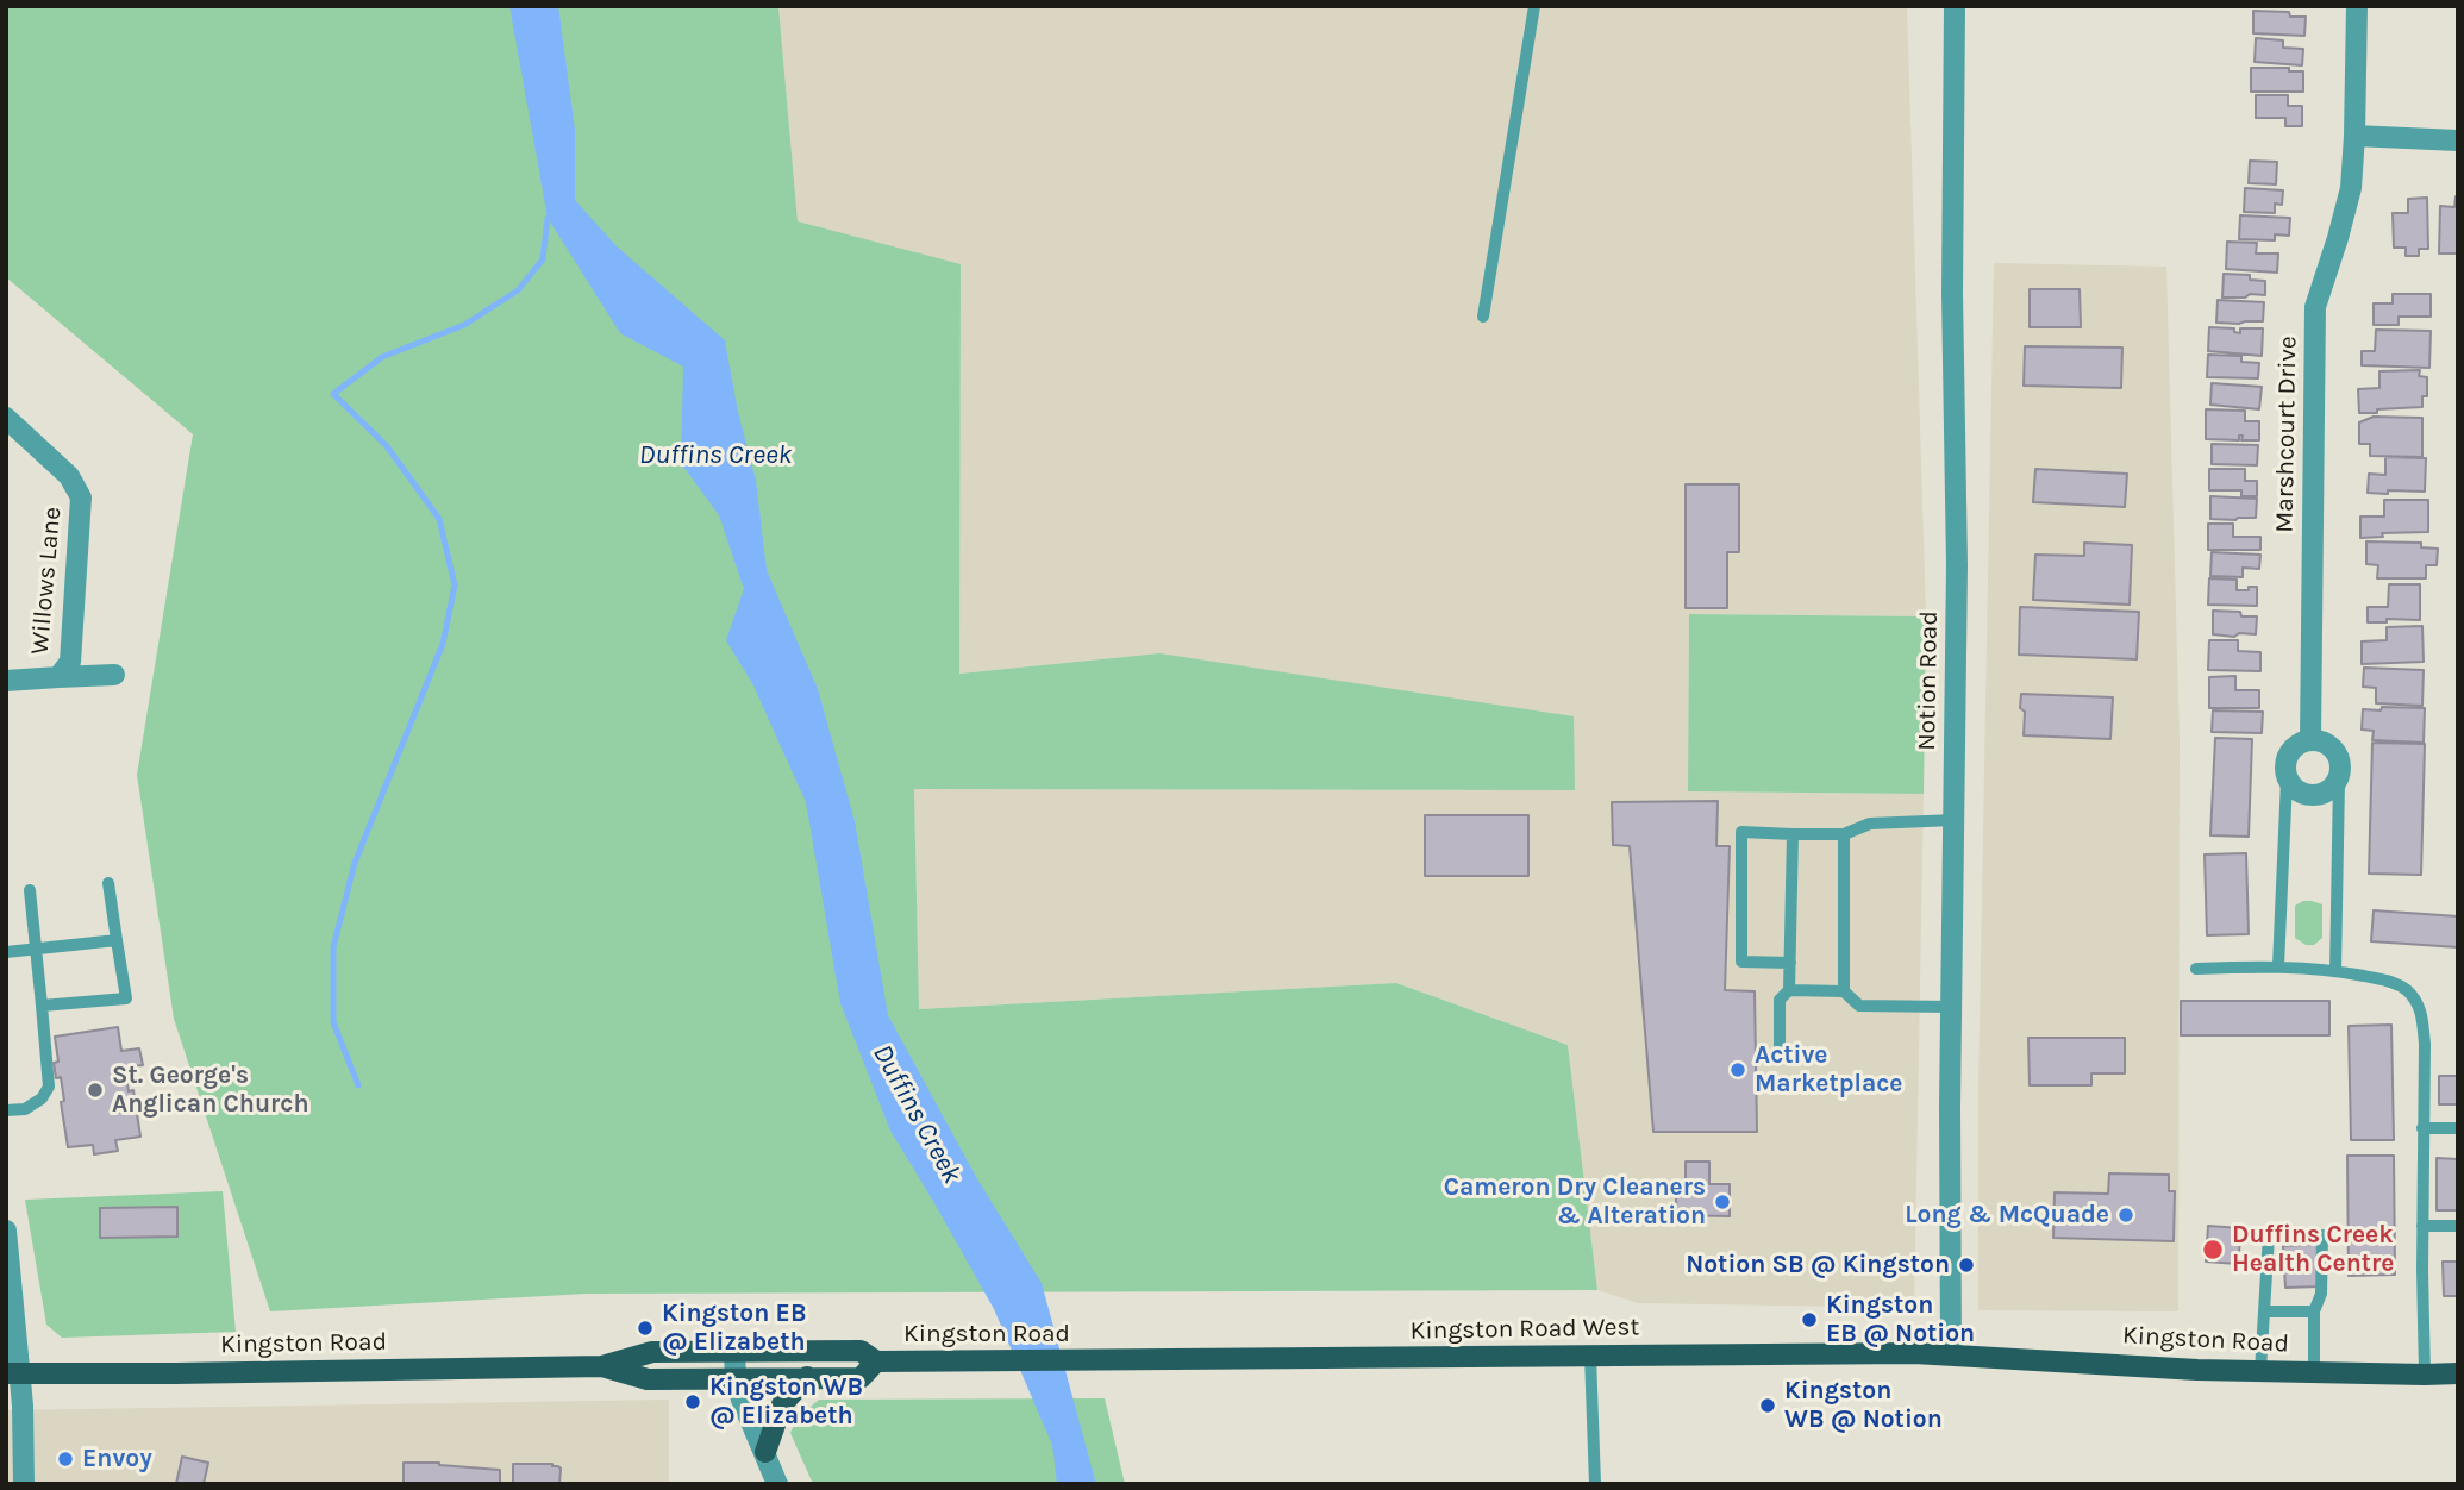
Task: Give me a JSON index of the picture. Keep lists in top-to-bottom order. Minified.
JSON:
{"streets":{"main road":["Kingston Road West","Kingston Road"],"street":["Marshcourt Drive","Willows Lane","Notion Road"]},"crossings":[["Notion Road","Kingston Road West"],["Notion Road","Kingston Road"],["Kingston Road West","Kingston Road"]],"water":["Duffins Creek"],"places":["Active Marketplace","St. George's Anglican Church","Cameron Dry Cleaners & Alteration","Long & McQuade","Duffins Creek Health Centre","Notion SB @ Kingston","Kingston EB @ Notion","Kingston EB @ Elizabeth","Kingston WB @ Elizabeth","Kingston WB @ Notion","Envoy"]}
